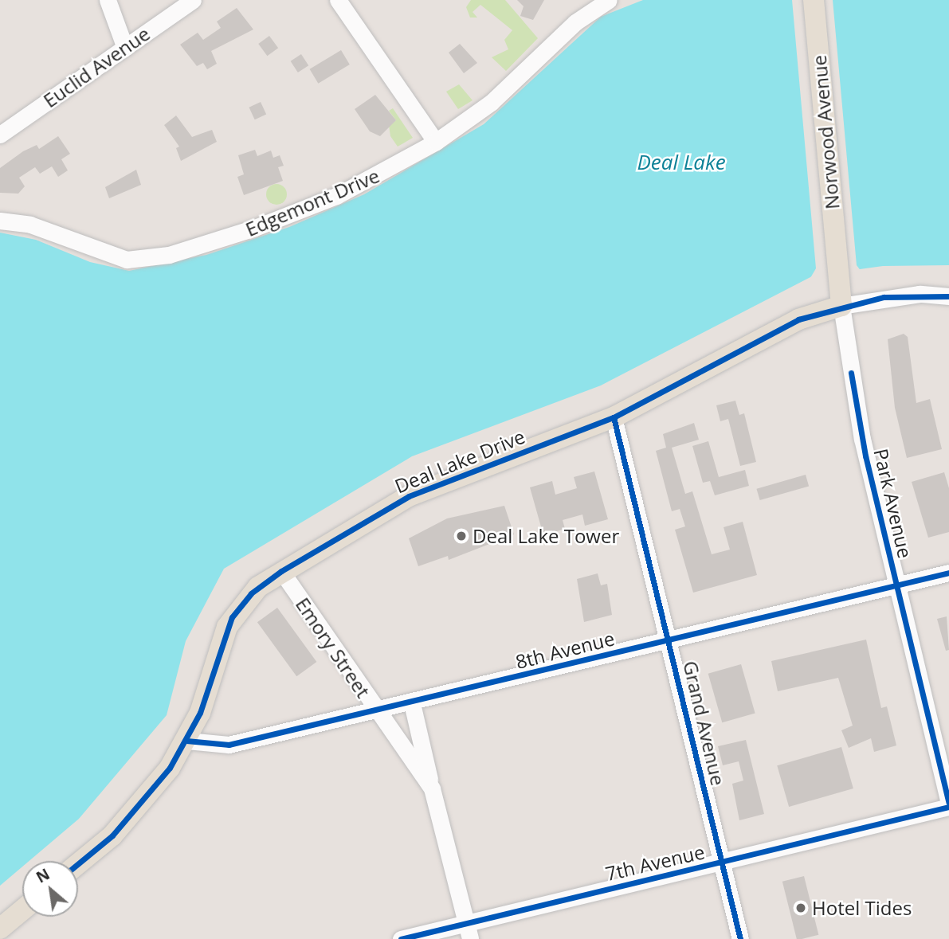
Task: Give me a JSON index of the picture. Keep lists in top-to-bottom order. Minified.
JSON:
{"streets":{"main road":["Norwood Avenue","Deal Lake Drive","Park Avenue"],"street":["Euclid Avenue","Edgemont Drive","Emory Street","8th Avenue","Grand Avenue","7th Avenue"]},"crossings":[["Norwood Avenue","Park Avenue"],["Deal Lake Drive","Park Avenue"],["Deal Lake Drive","Emory Street"],["Deal Lake Drive","8th Avenue"],["Deal Lake Drive","Grand Avenue"],["Park Avenue","8th Avenue"],["Emory Street","8th Avenue"],["Emory Street","7th Avenue"],["8th Avenue","Grand Avenue"],["Grand Avenue","7th Avenue"]],"water":["Deal Lake"],"places":["Deal Lake Tower","Hotel Tides"],"north":"top left"}
